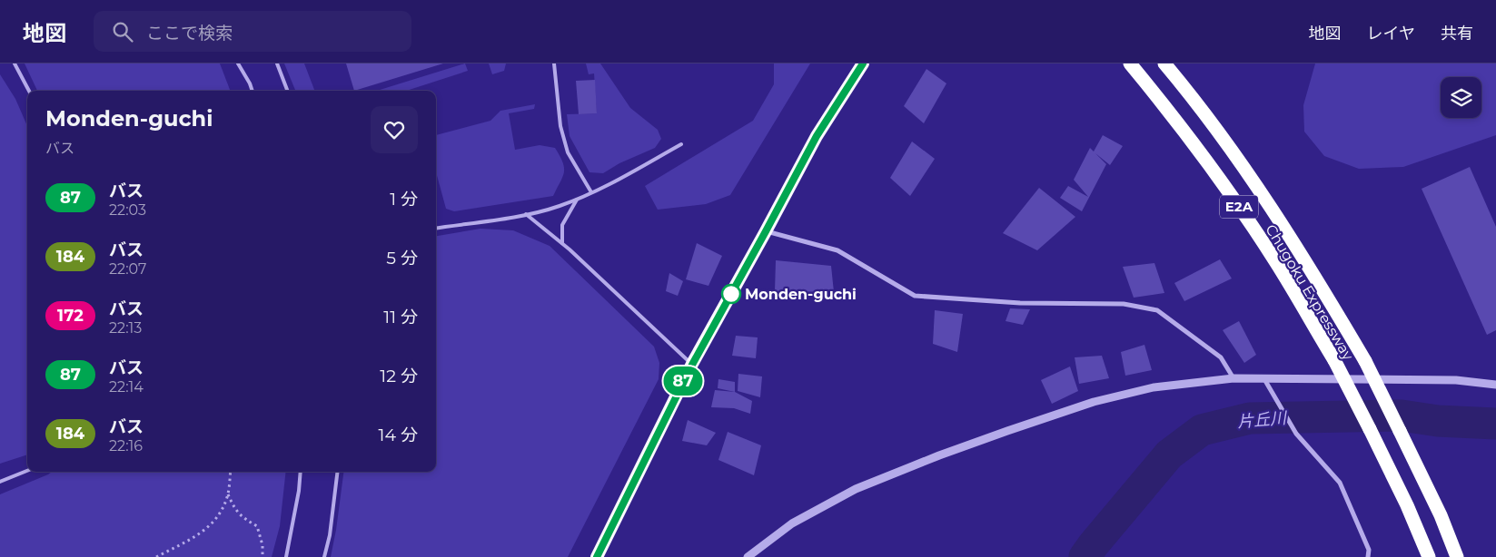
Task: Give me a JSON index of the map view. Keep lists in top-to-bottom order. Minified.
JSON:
{"streets":{"highway":["E2A","Chugoku Expressway"]},"water":["片丘川"],"places":["Monden-guchi"],"lines":["bus line 87"],"page":{"header":"地図","search":"ここで検索","nav":["地図","レイヤ","共有"],"on_map":"87","heading":["Monden-guchi","バス"],"list":[{"mark":"87","name":"バス","note":"22:03","value":"1 分"},{"mark":"184","name":"バス","note":"22:07","value":"5 分"},{"mark":"172","name":"バス","note":"22:13","value":"11 分"},{"mark":"87","name":"バス","note":"22:14","value":"12 分"},{"mark":"184","name":"バス","note":"22:16","value":"14 分"}]}}
